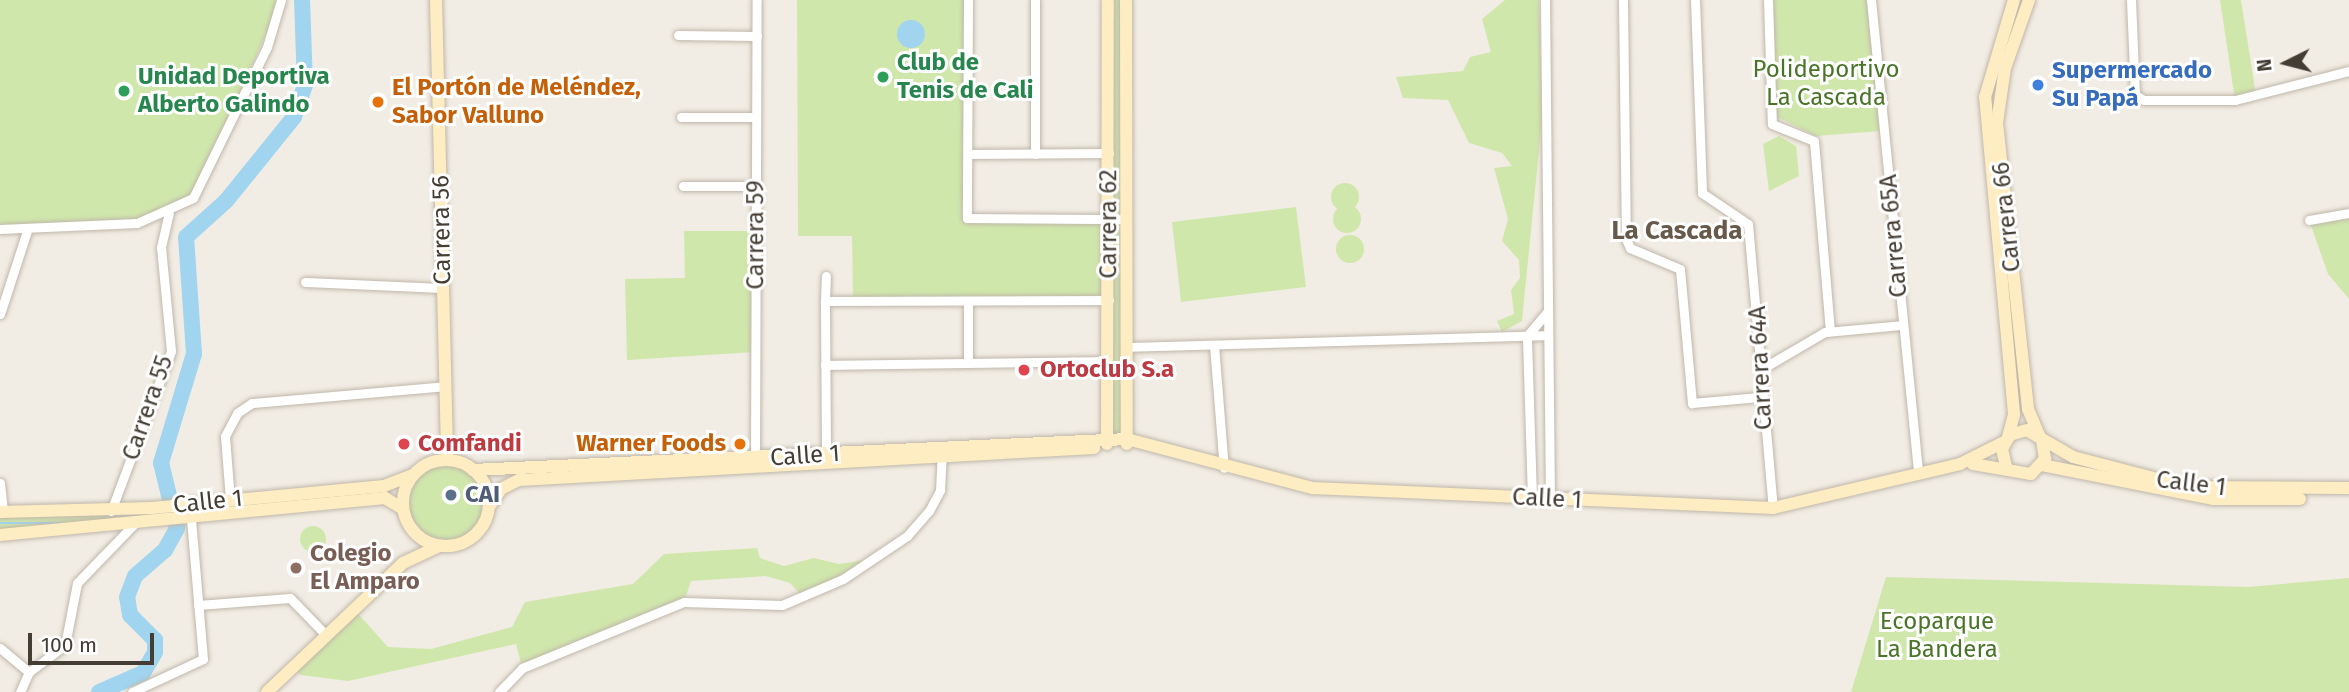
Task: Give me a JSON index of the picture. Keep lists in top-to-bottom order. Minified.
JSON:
{"streets":{"main road":["Carrera 66","Carrera 62","Carrera 56","Calle 1"],"street":["Carrera 59","Carrera 65A","Carrera 64A","Carrera 55"]},"crossings":[["Carrera 66","Calle 1"],["Carrera 62","Calle 1"],["Carrera 56","Calle 1"],["Carrera 59","Calle 1"],["Carrera 65A","Calle 1"],["Carrera 64A","Calle 1"],["Carrera 55","Calle 1"]],"districts":["La Cascada"],"parks":["Polideportivo La Cascada","Ecoparque La Bandera"],"places":["Club de Tenis de Cali","Supermercado Su Papá","Unidad Deportiva Alberto Galindo","El Portón de Meléndez, Sabor Valluno","Ortoclub S.a","Comfandi","Warner Foods","CAI","Colegio El Amparo"],"scale_bar":"100 m","north":"left"}
